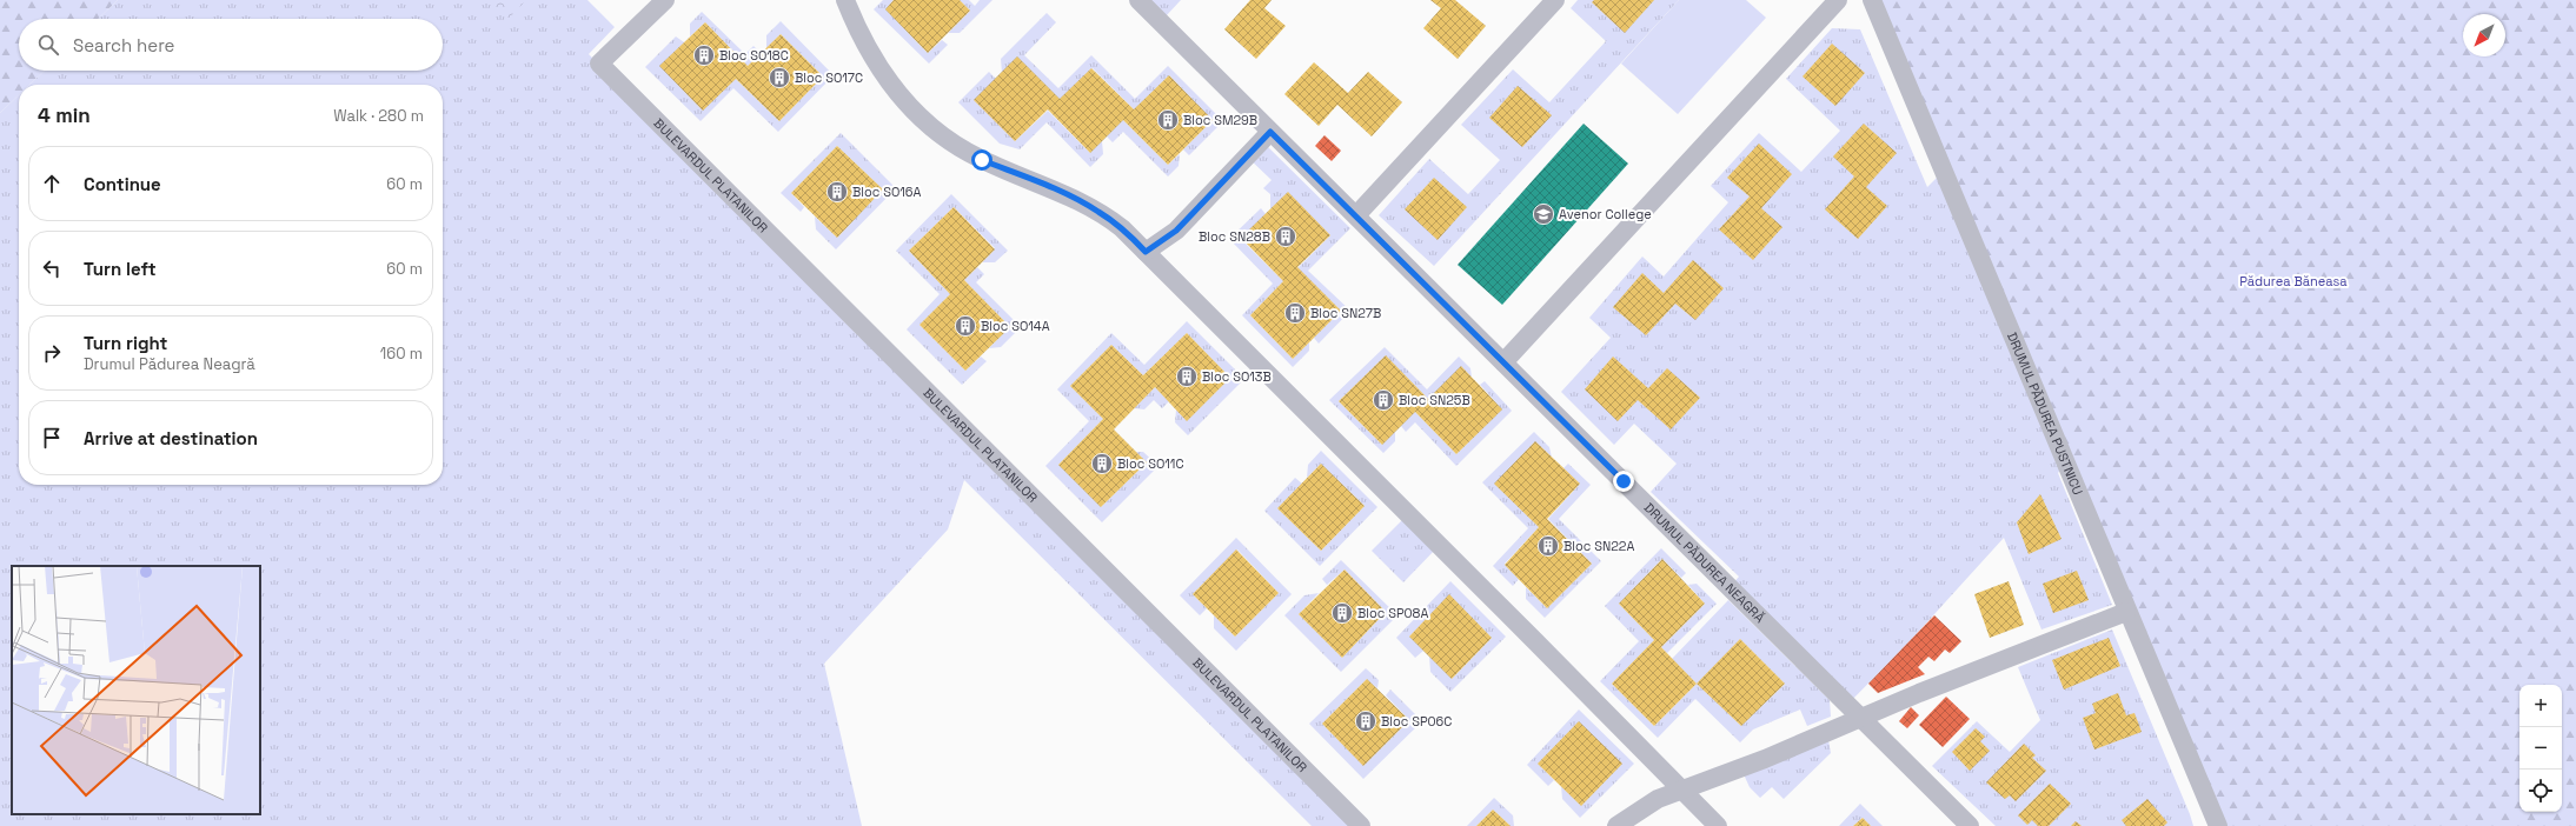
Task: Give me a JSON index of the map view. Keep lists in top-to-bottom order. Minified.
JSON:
{"streets":{"street":["BULEVARDUL PLATANILOR","DRUMUL PĂDUREA PUSTNICU","DRUMUL PĂDUREA NEAGRĂ"]},"parks":["Pădurea Băneasa"],"places":{"building":["Bloc SO18C","Bloc SO17C","Bloc SM29B","Bloc SO16A","Bloc SN28B","Bloc SN27B","Bloc SO14A","Bloc SO13B","Bloc SN25B","Bloc SO11C","Bloc SN22A","Bloc SP08A","Bloc SP06C"],"school or university":["Avenor College"]},"north":"bottom left","page":{"search":"Search here","heading":["4 min","Walk · 280 m"],"list":[["Continue","60 m"],["Turn left","60 m"],["Turn right","Drumul Pădurea Neagră","160 m"],"Arrive at destination"],"map_buttons":["+","−"]}}
